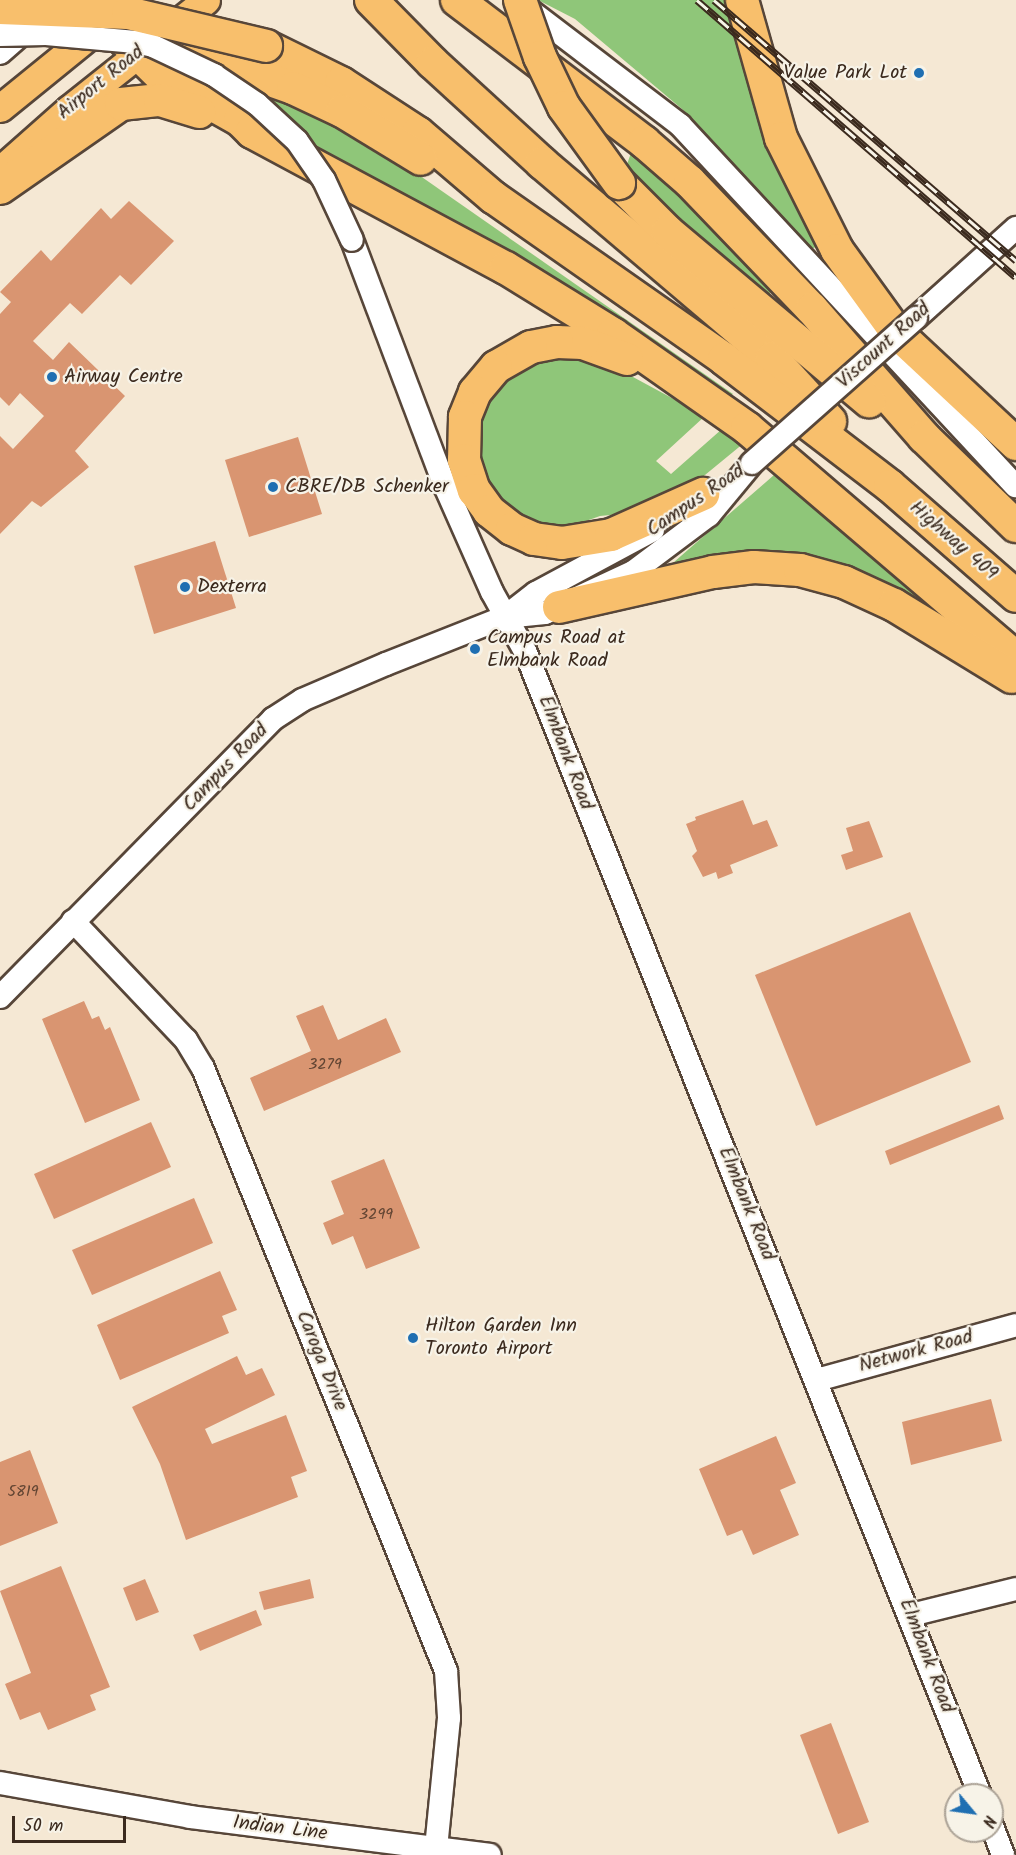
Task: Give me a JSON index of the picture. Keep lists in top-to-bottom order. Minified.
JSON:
{"streets":{"highway":["Highway 409"],"main road":["Airport Road"],"street":["Viscount Road","Campus Road","Elmbank Road","Network Road","Caroga Drive","Indian Line"]},"crossings":[["Airport Road","Elmbank Road"],["Viscount Road","Campus Road"],["Campus Road","Elmbank Road"],["Campus Road","Caroga Drive"],["Elmbank Road","Network Road"],["Caroga Drive","Indian Line"]],"places":["Value Park Lot","Airway Centre","CBRE/DB Schenker","Dexterra","Campus Road at Elmbank Road","Hilton Garden Inn Toronto Airport"],"house_numbers":["3279","3299","5819"],"scale_bar":"50 m","north":"bottom right"}
